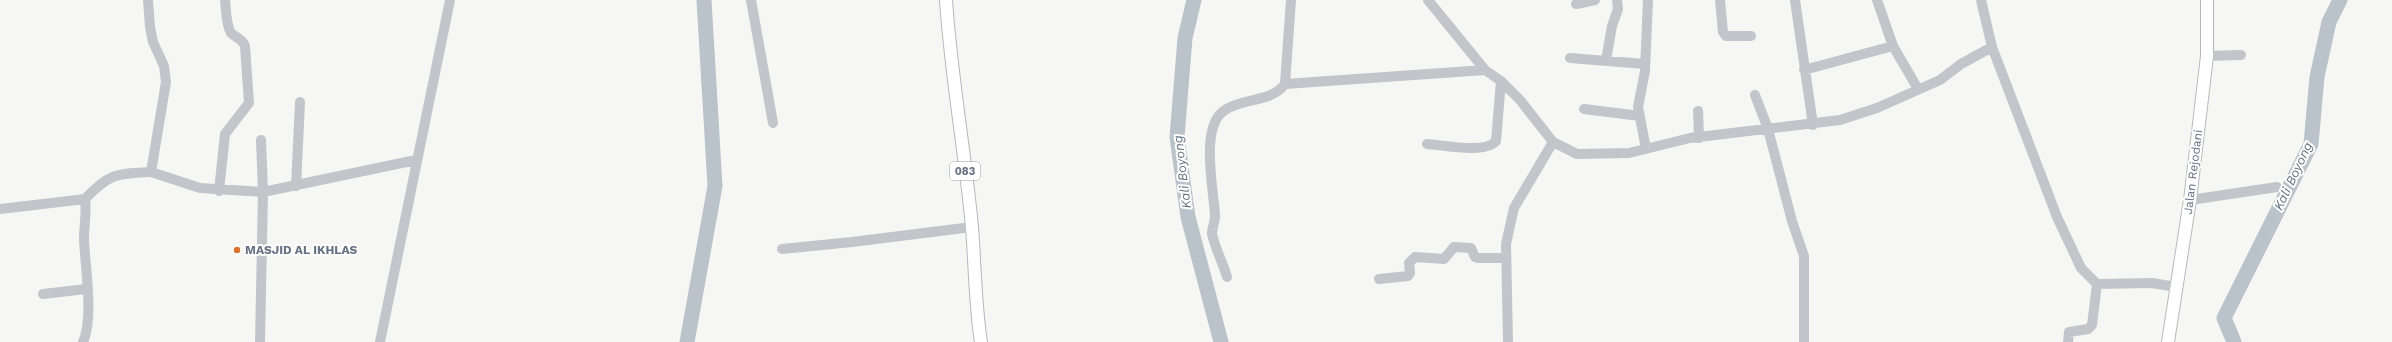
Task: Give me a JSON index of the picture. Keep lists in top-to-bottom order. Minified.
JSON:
{"streets":{"main road":["083","Jalan Rejodani"]},"water":["Kali Boyong"],"places":["MASJID AL IKHLAS"]}
